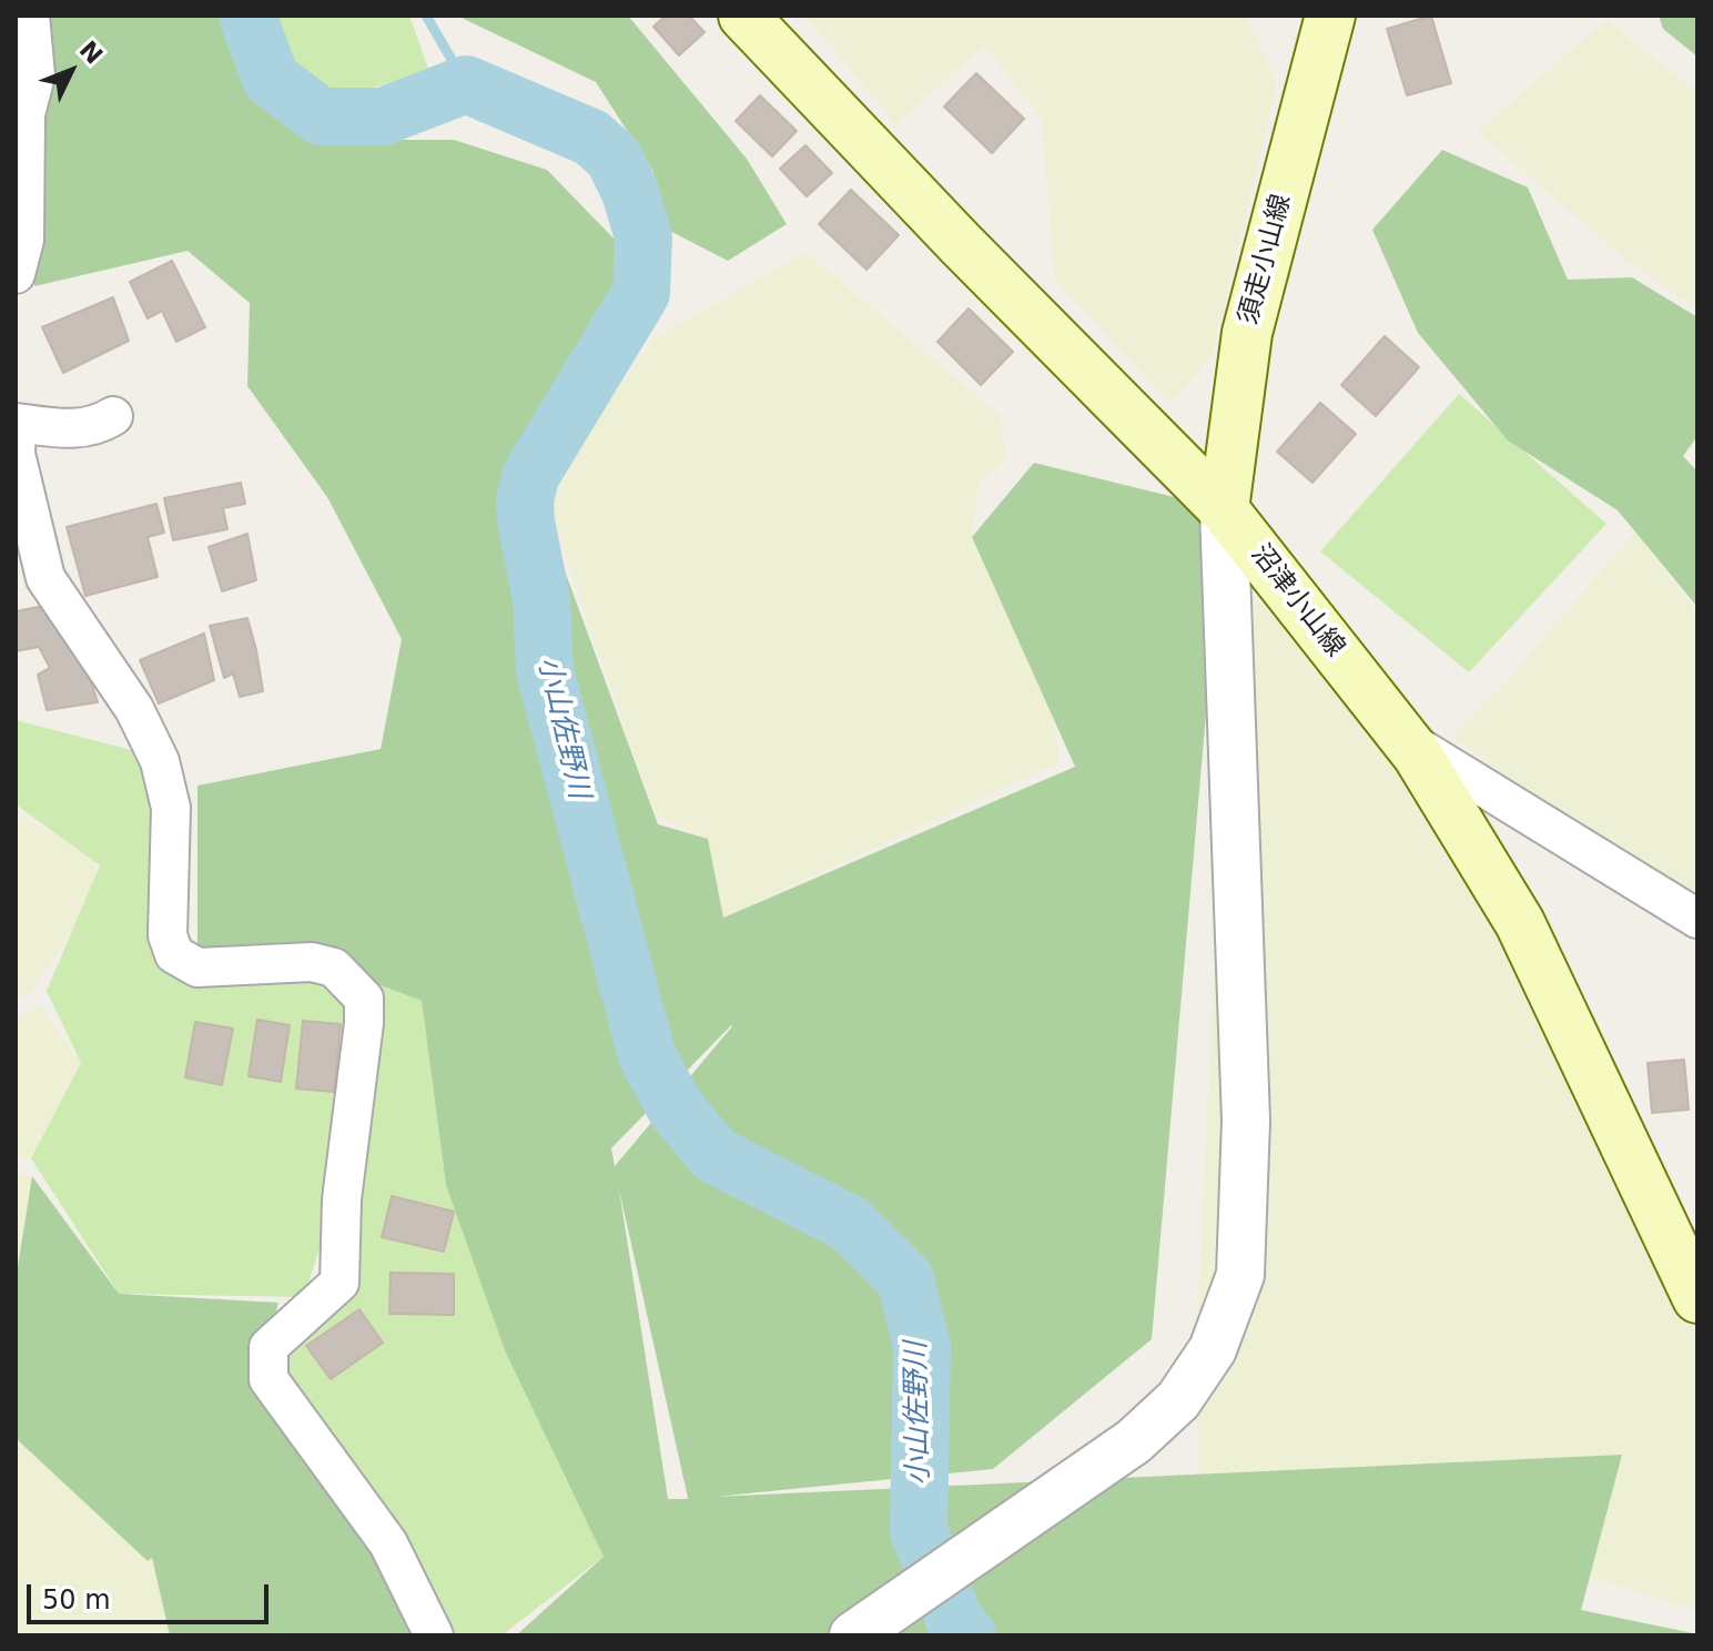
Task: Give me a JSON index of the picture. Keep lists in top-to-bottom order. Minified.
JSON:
{"streets":{"main road":["須走小山線","沼津小山線"]},"crossings":[["須走小山線","沼津小山線"]],"water":["小山佐野川"],"scale_bar":"50 m","north":"top right"}
